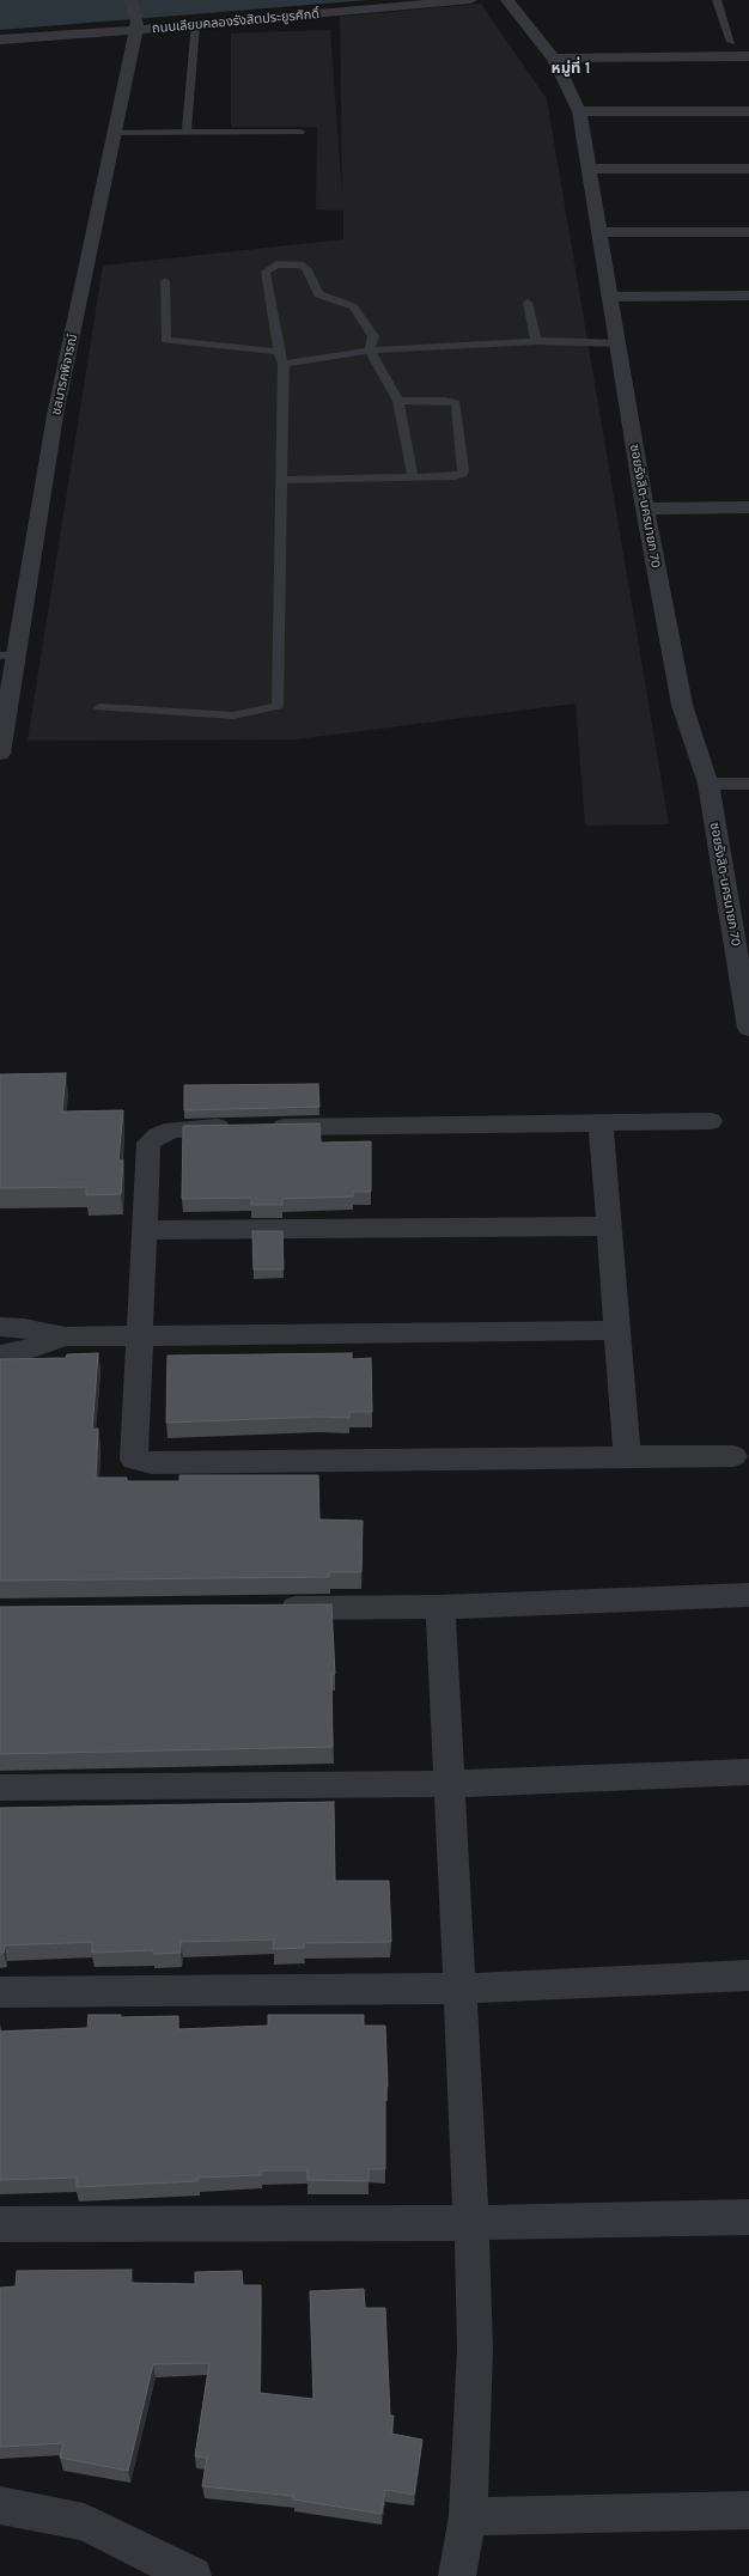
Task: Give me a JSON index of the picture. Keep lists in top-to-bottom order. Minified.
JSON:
{"streets":{"street":["ถนนเลียบคลองรังสิตประยูรศักดิ์","ชลมารคพิจารณ์","ซอยรังสิต-นครนายก 70"]},"crossings":[["ถนนเลียบคลองรังสิตประยูรศักดิ์","ชลมารคพิจารณ์"]],"districts":["หมู่ที่ 1"]}
